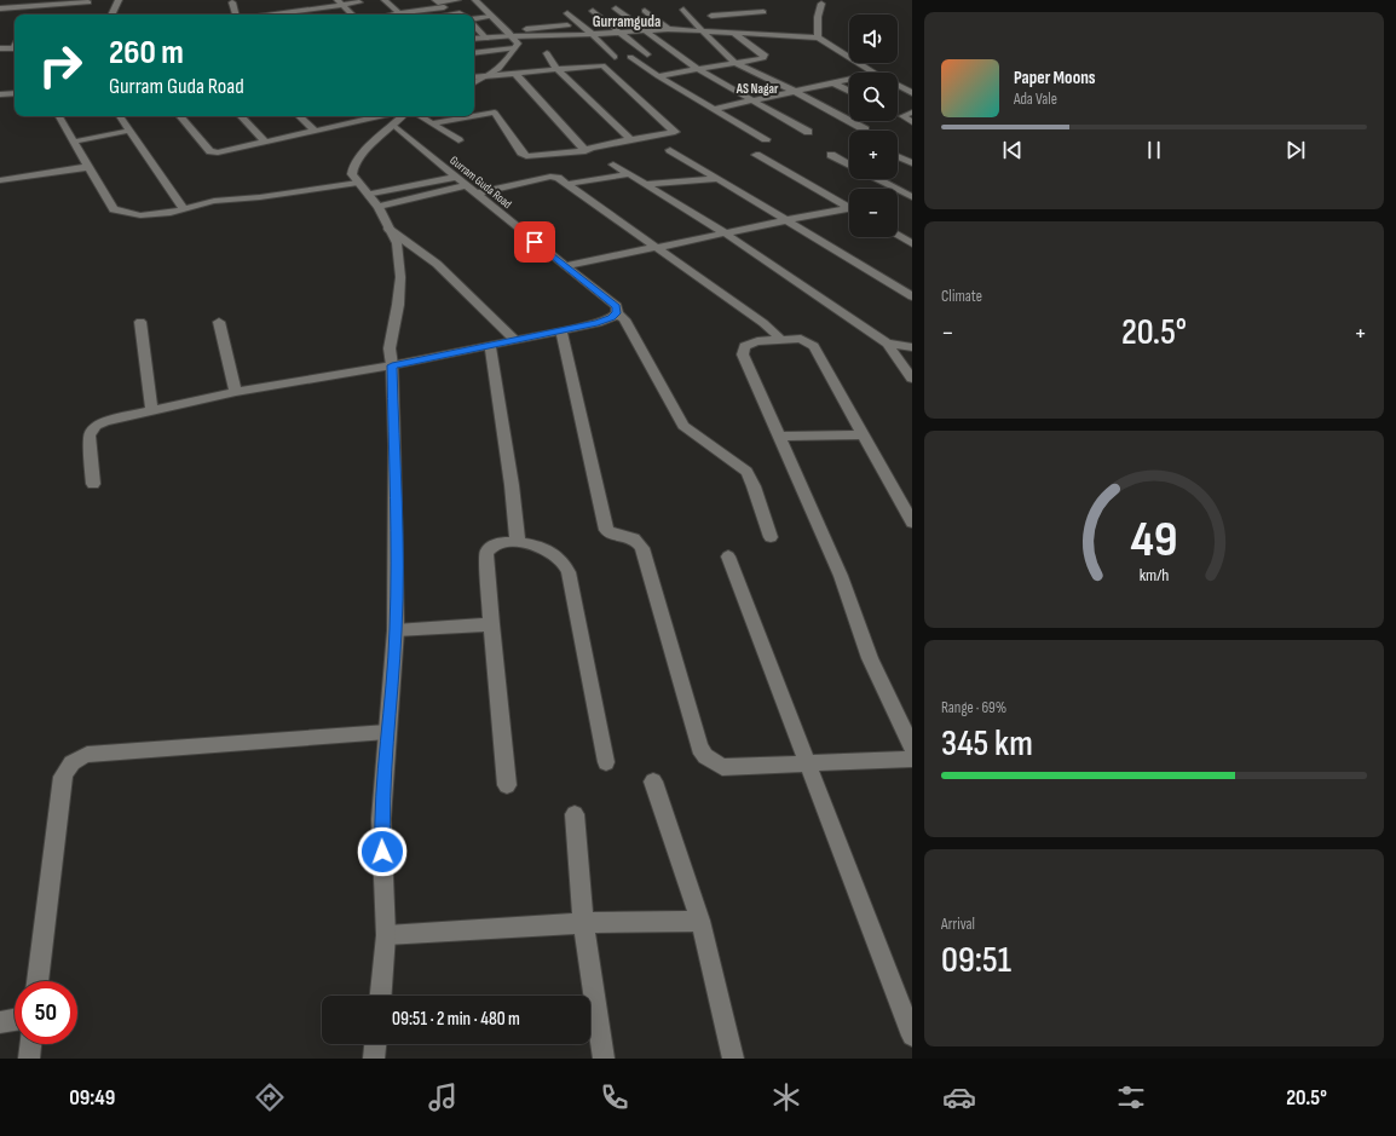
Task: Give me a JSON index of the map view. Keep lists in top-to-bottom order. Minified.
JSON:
{"streets":{"street":["Gurram Guda Road"]},"districts":["Gurramguda","AS Nagar"],"page":{"map_buttons":["+","−"],"turn":["260 m","Gurram Guda Road"],"song":["Paper Moons","Ada Vale"],"tile":["Climate",["Range · 69%","345 km"],["Arrival","09:51"]],"heat":["−","20.5°","+"],"limit":"50","trip":"09:51 · 2 min · 480 m","tabs":["09:49","20.5°"],"gauge":["49","km/h"]}}
